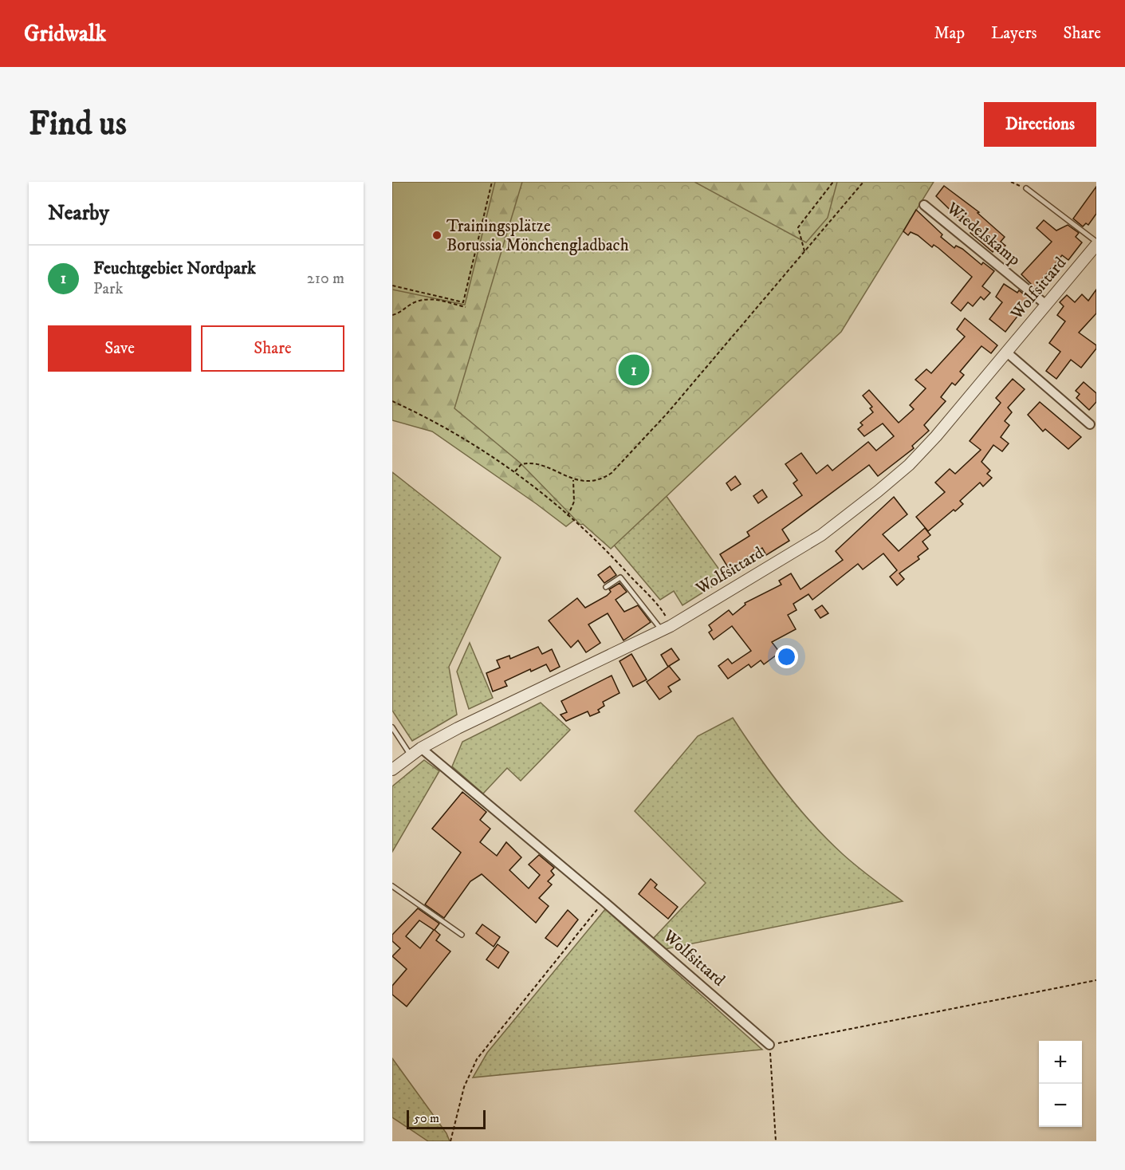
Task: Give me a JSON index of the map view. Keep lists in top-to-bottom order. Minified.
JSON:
{"streets":{"street":["Wiedelskamp","Wolfsittard"]},"crossings":[["Wiedelskamp","Wolfsittard"]],"places":["Trainingsplätze Borussia Mönchengladbach"],"scale_bar":"50 m","page":{"header":"Gridwalk","nav":["Map","Layers","Share"],"buttons":["Directions",["Save","Share"]],"title":"Find us","heading":"Nearby","list":[{"mark":"1","name":"Feuchtgebiet Nordpark","note":"Park","value":"210 m"}],"pins":"1","map_buttons":["+","−"],"scale":"50 m"}}
